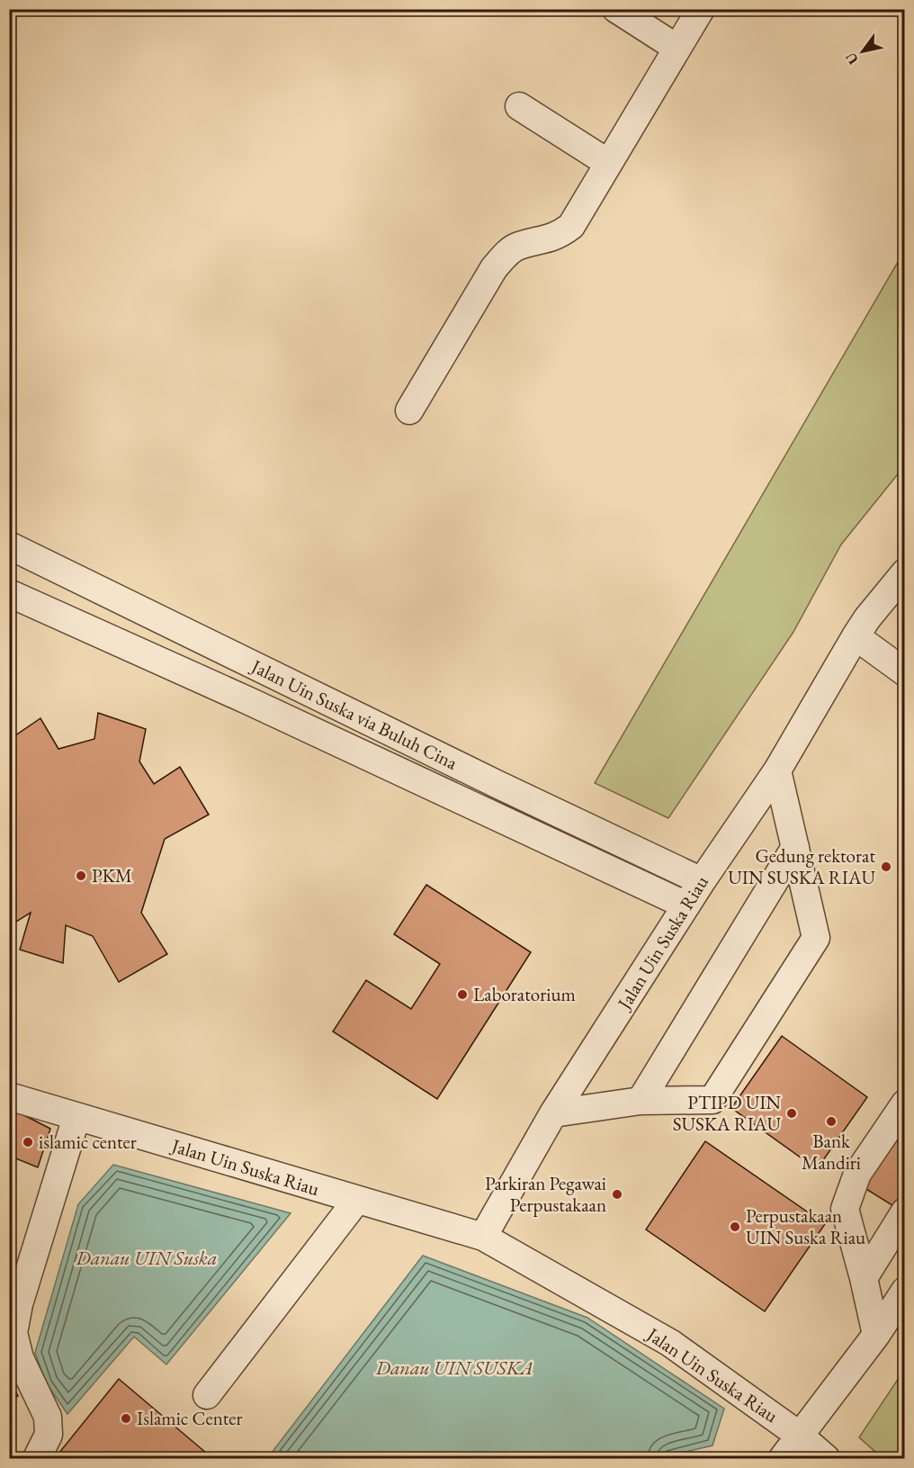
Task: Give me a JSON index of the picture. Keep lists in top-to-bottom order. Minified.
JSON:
{"streets":{"street":["Jalan Uin Suska via Buluh Cina","Jalan Uin Suska Riau"]},"crossings":[["Jalan Uin Suska via Buluh Cina","Jalan Uin Suska Riau"]],"water":["Danau UIN Suska","Danau UIN SUSKA"],"places":["Gedung rektorat UIN SUSKA RIAU","PKM","Laboratorium","PTIPD UIN SUSKA RIAU","Bank Mandiri","islamic center","Parkiran Pegawai Perpustakaan","Perpustakaan UIN Suska Riau","Islamic Center"],"north":"bottom left"}
